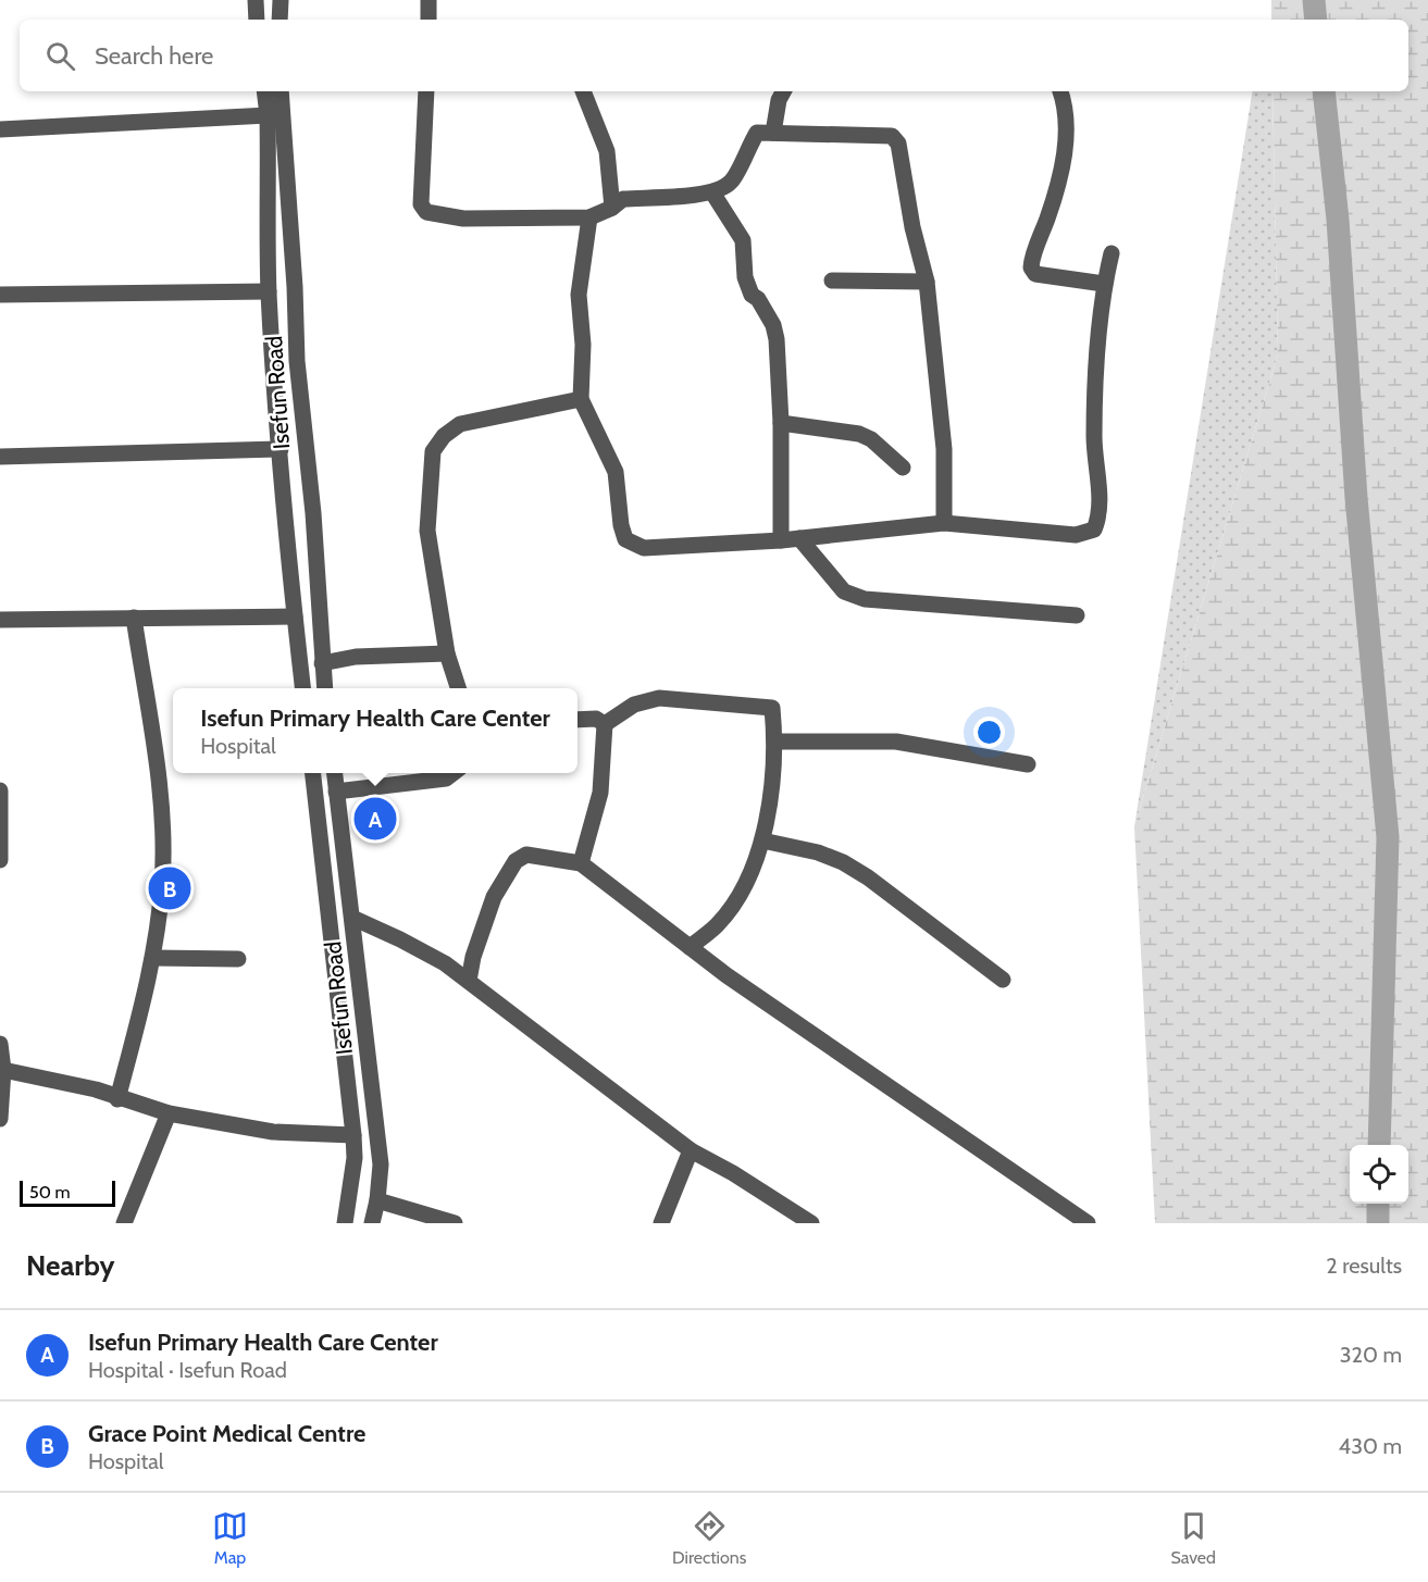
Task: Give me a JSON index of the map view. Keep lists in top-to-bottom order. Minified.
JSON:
{"streets":{"street":["Isefun Road"]},"scale_bar":"50 m","page":{"search":"Search here","popup":["Isefun Primary Health Care Center","Hospital"],"pins":["A","B"],"scale":"50 m","heading":["Nearby","2 results"],"list":[{"mark":"A","name":"Isefun Primary Health Care Center","note":"Hospital · Isefun Road","value":"320 m"},{"mark":"B","name":"Grace Point Medical Centre","note":"Hospital","value":"430 m"}],"nav":["Map","Directions","Saved"]}}
